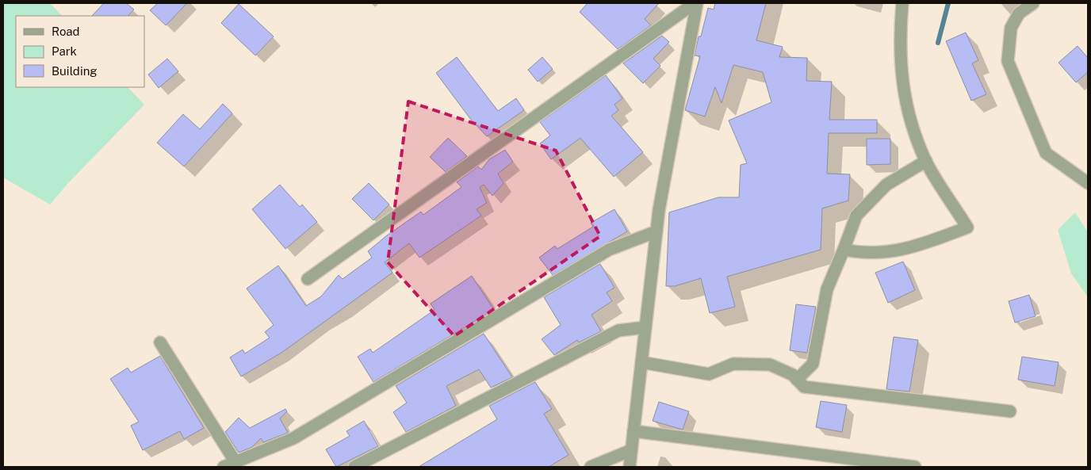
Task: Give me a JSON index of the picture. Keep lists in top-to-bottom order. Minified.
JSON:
{"legend":["Road","Park","Building"]}
